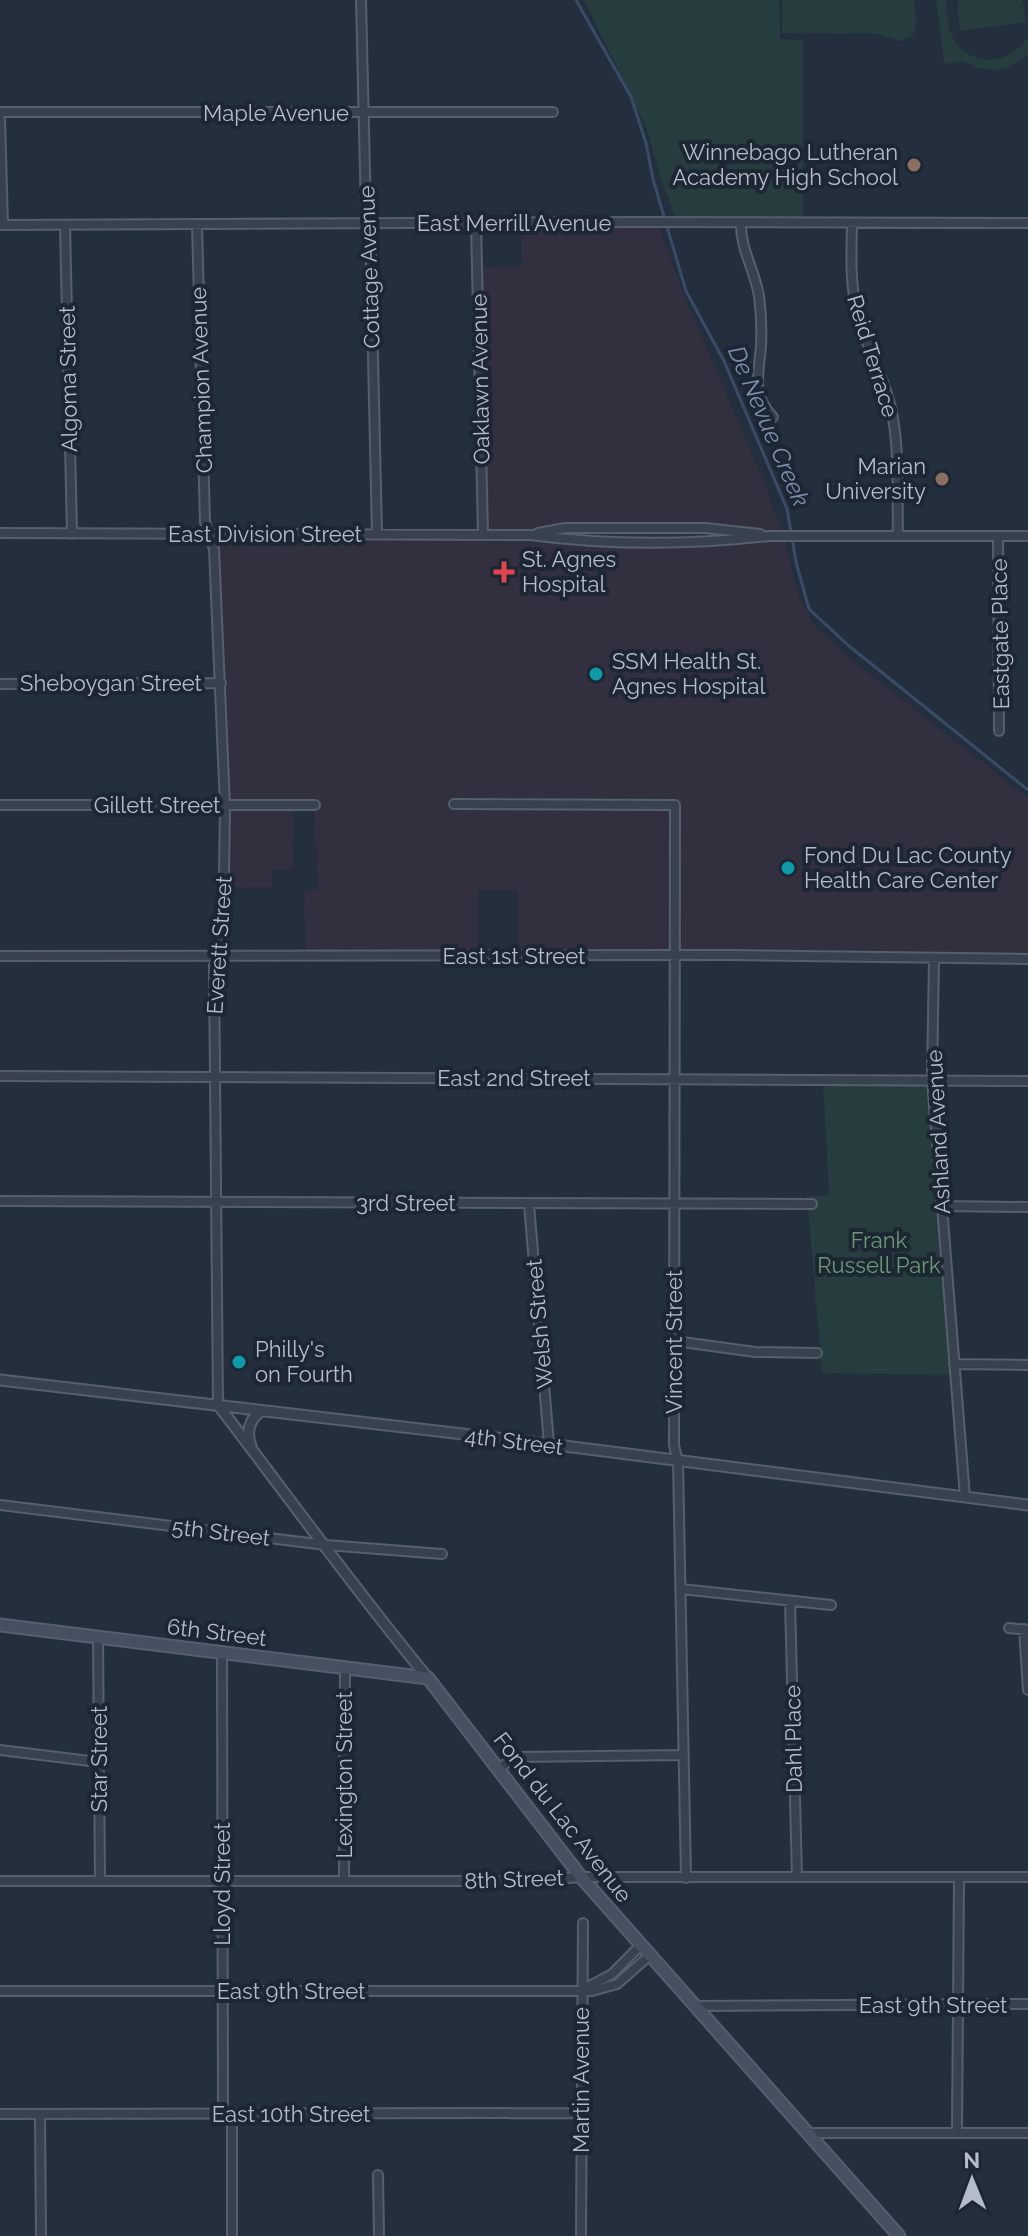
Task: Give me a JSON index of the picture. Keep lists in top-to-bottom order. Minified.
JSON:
{"streets":{"main road":["6th Street","Fond du Lac Avenue"],"street":["Maple Avenue","East Merrill Avenue","Cottage Avenue","Reid Terrace","Algoma Street","Oaklawn Avenue","Champion Avenue","East Division Street","Eastgate Place","Sheboygan Street","Gillett Street","Everett Street","East 1st Street","East 2nd Street","Ashland Avenue","3rd Street","Welsh Street","Vincent Street","4th Street","5th Street","Dahl Place","Star Street","Lexington Street","8th Street","Lloyd Street","East 9th Street","Martin Avenue","East 10th Street"]},"crossings":[["Maple Avenue","Cottage Avenue"],["East Merrill Avenue","Cottage Avenue"],["East Merrill Avenue","Reid Terrace"],["East Merrill Avenue","Algoma Street"],["East Merrill Avenue","Oaklawn Avenue"],["East Merrill Avenue","Champion Avenue"],["Cottage Avenue","East Division Street"],["Reid Terrace","East Division Street"],["Algoma Street","East Division Street"],["Oaklawn Avenue","East Division Street"],["Champion Avenue","East Division Street"],["Champion Avenue","Everett Street"],["East Division Street","Eastgate Place"],["East Division Street","Everett Street"],["Sheboygan Street","Everett Street"],["Gillett Street","Everett Street"],["Everett Street","East 1st Street"],["Everett Street","East 2nd Street"],["Everett Street","3rd Street"],["Everett Street","4th Street"],["Everett Street","Fond du Lac Avenue"],["East 1st Street","Ashland Avenue"],["East 1st Street","Vincent Street"],["East 2nd Street","Ashland Avenue"],["East 2nd Street","Vincent Street"],["Ashland Avenue","4th Street"],["3rd Street","Welsh Street"],["3rd Street","Vincent Street"],["Welsh Street","4th Street"],["Vincent Street","4th Street"],["Vincent Street","8th Street"],["4th Street","Fond du Lac Avenue"],["5th Street","Fond du Lac Avenue"],["6th Street","Star Street"],["6th Street","Lexington Street"],["6th Street","Fond du Lac Avenue"],["6th Street","Lloyd Street"],["Dahl Place","8th Street"],["Star Street","8th Street"],["Lexington Street","8th Street"],["Fond du Lac Avenue","8th Street"],["Fond du Lac Avenue","East 9th Street"],["8th Street","Lloyd Street"],["Lloyd Street","East 9th Street"],["Lloyd Street","East 10th Street"],["East 9th Street","Martin Avenue"],["Martin Avenue","East 10th Street"]],"water":["De Nevue Creek"],"parks":["Frank Russell Park"],"places":{"other":["Winnebago Lutheran Academy High School","Marian University","SSM Health St. Agnes Hospital","Fond Du Lac County Health Care Center","Philly's on Fourth"],"health":["St. Agnes Hospital"]},"north":"top"}
